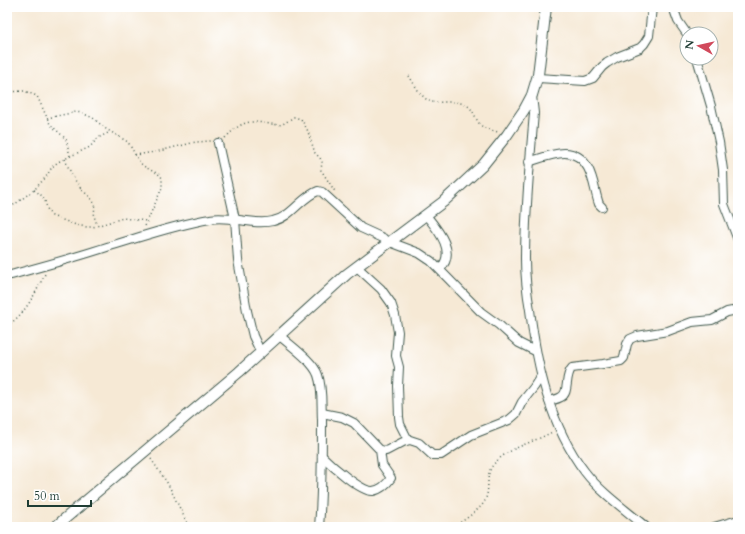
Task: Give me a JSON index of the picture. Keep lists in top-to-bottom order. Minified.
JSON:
{"scale_bar":"50 m","north":"left"}
